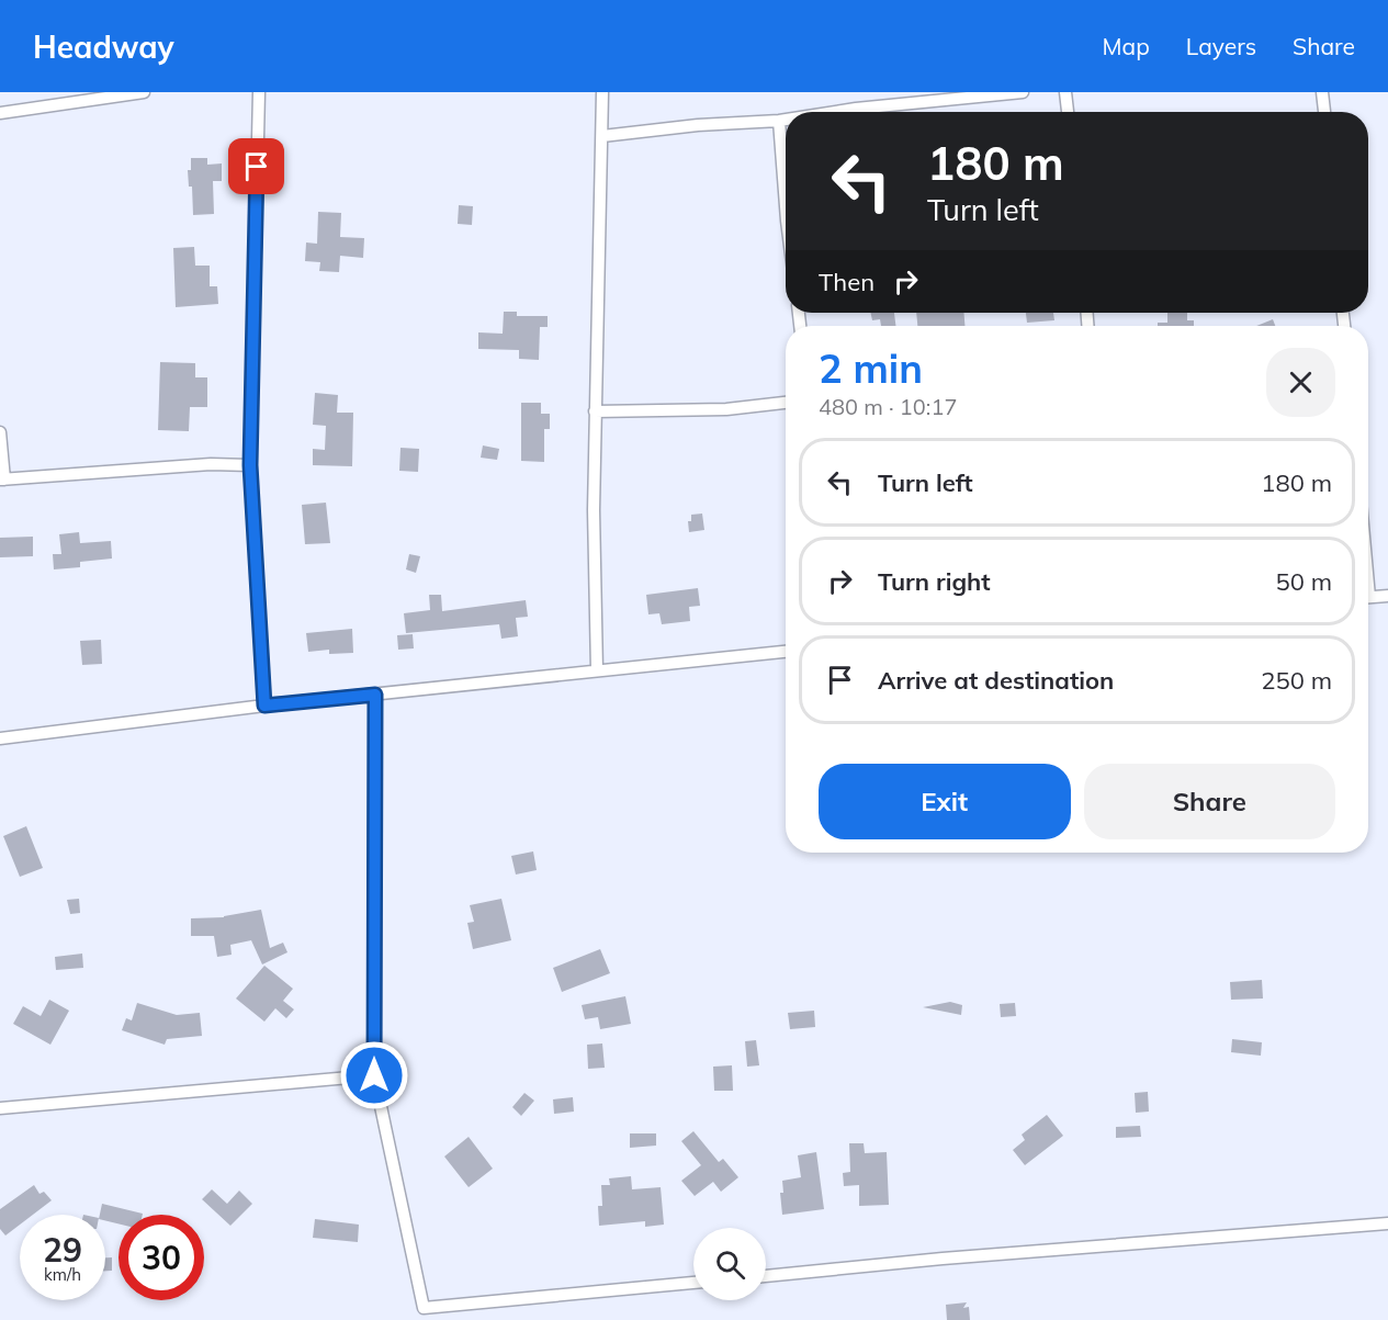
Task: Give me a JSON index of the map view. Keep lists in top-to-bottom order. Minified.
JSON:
{"page":{"header":"Headway","nav":["Map","Layers","Share"],"turn":["180 m","Turn left"],"then":"Then","heading":["2 min","480 m · 10:17"],"list":[{"name":"Turn left","value":"180 m"},{"name":"Turn right","value":"50 m"},{"name":"Arrive at destination","value":"250 m"}],"buttons":["Exit","Share"],"speed":"29 km/h","limit":"30"}}
